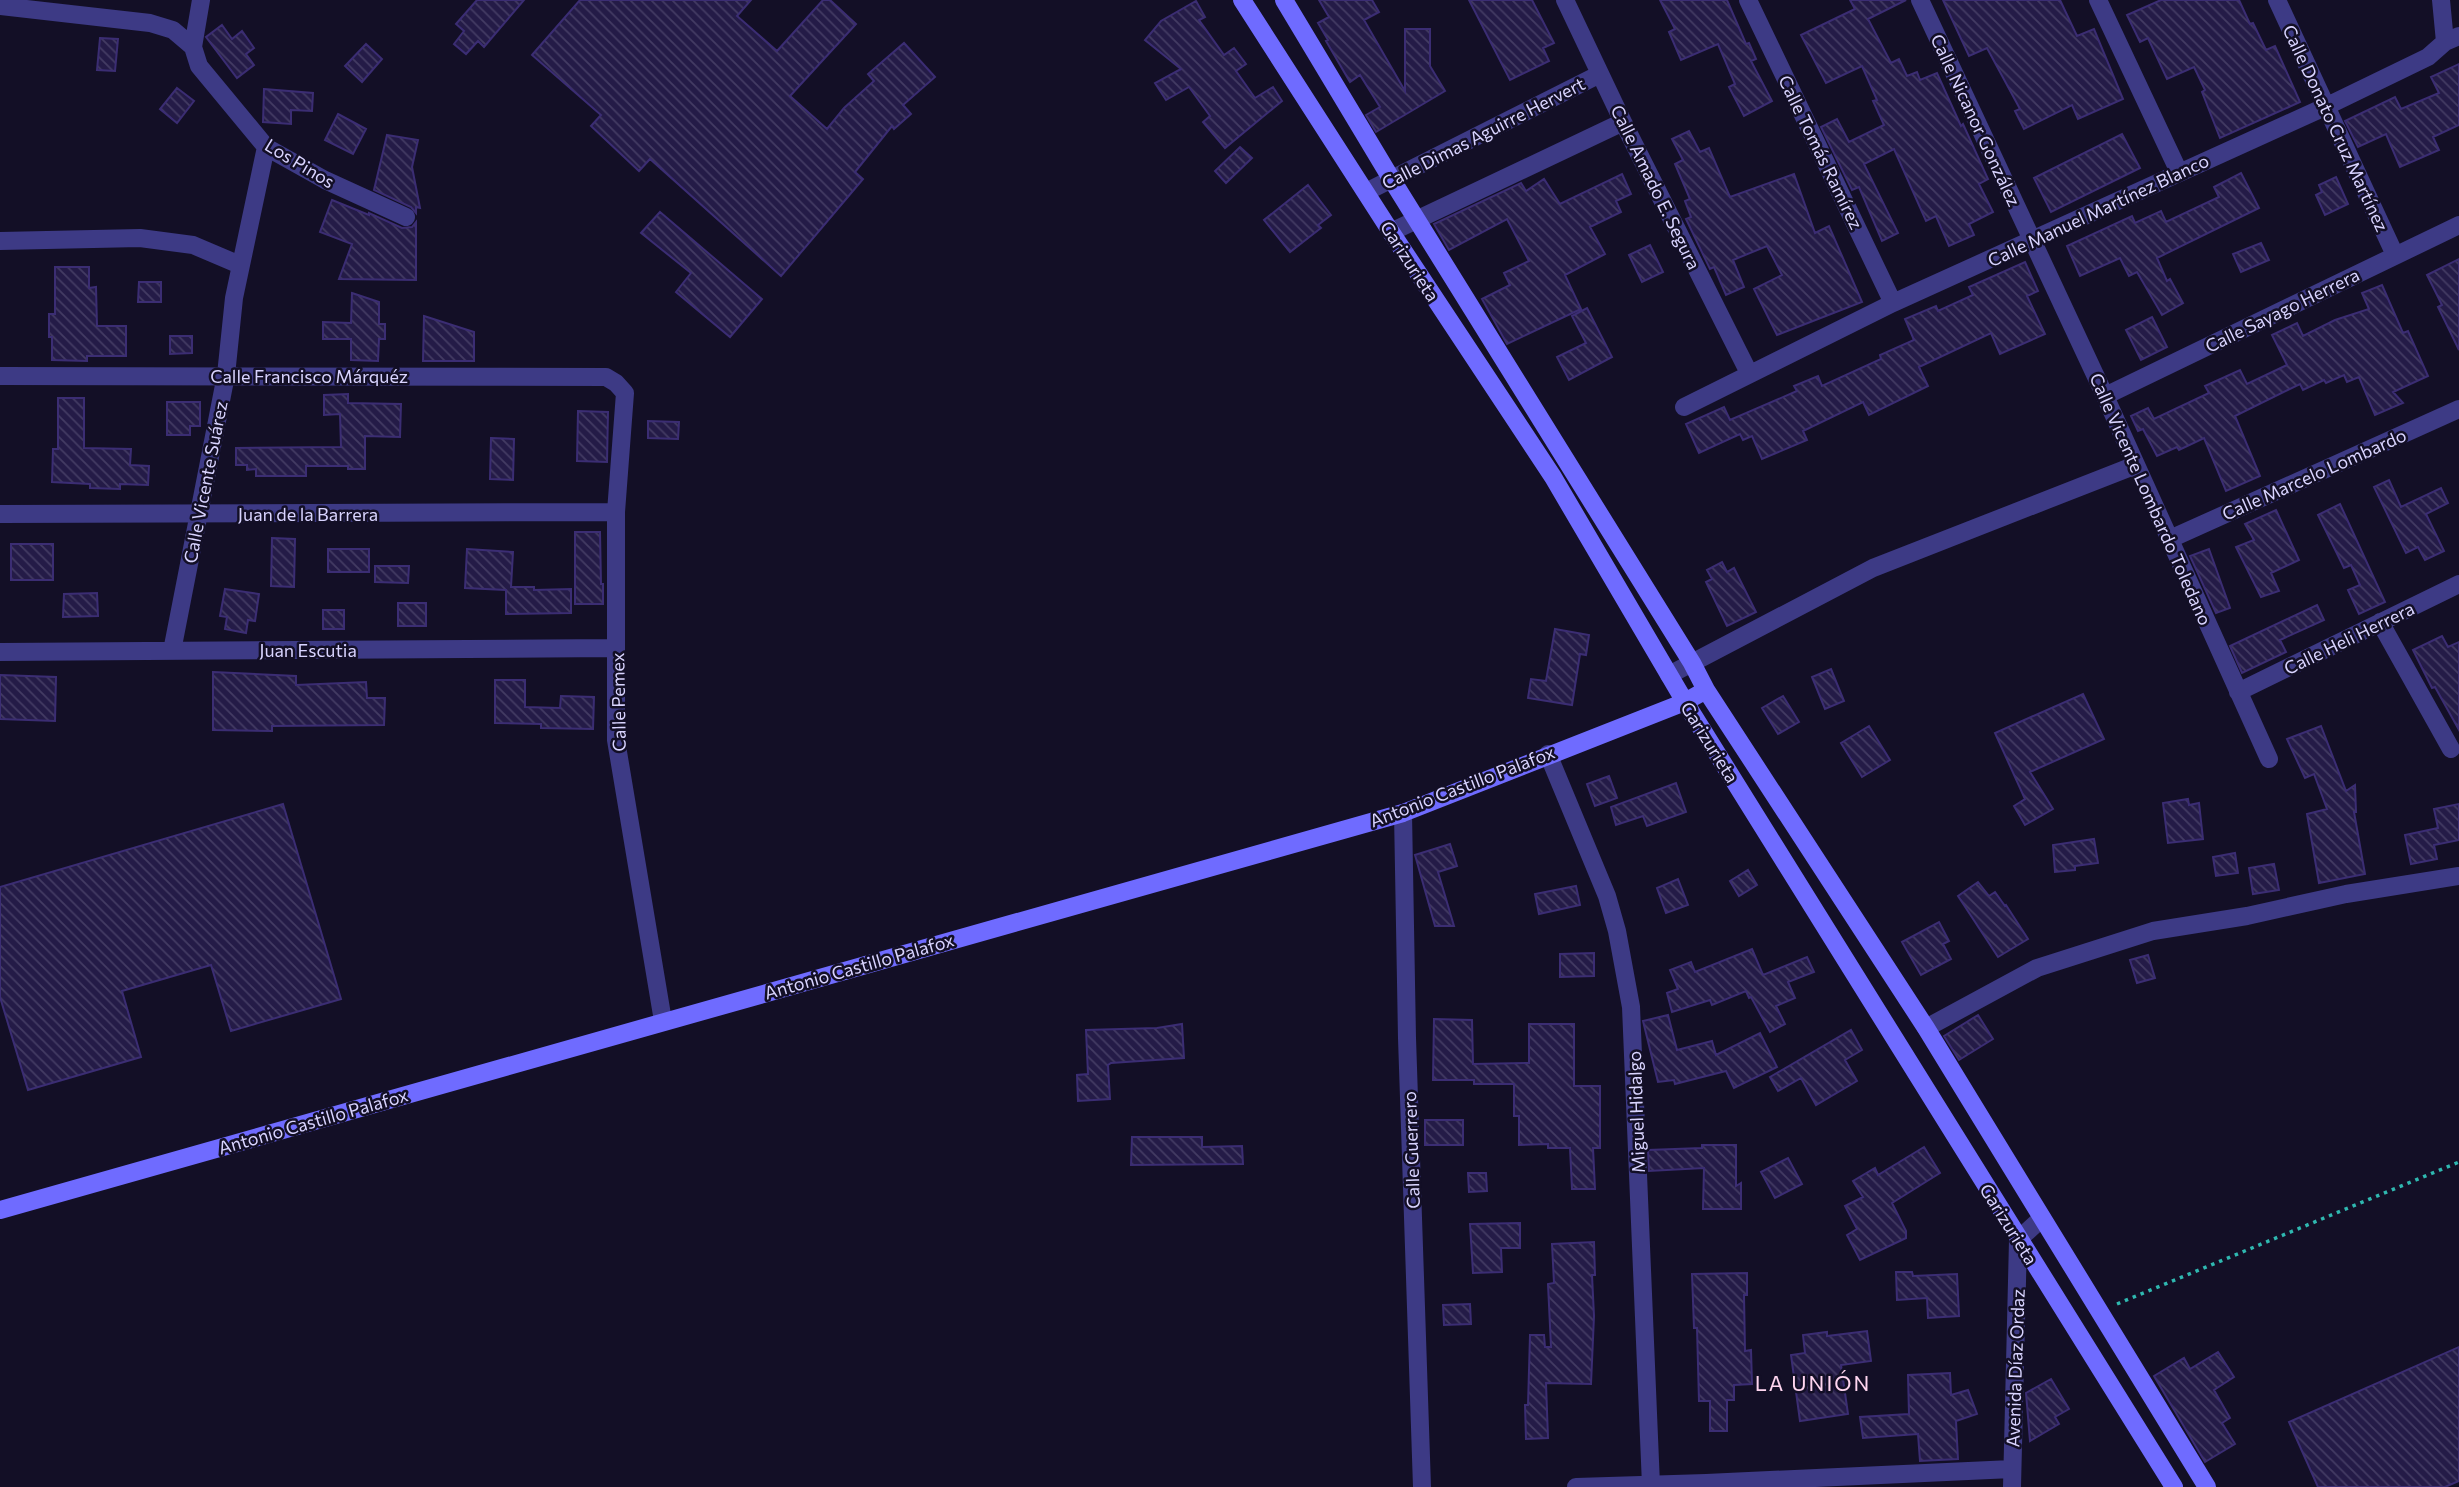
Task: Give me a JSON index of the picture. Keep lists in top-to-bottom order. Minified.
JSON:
{"streets":{"main road":["Garizurieta","Antonio Castillo Palafox"],"street":["Calle Nicanor González","Calle Donato Cruz Martínez","Calle Dimas Aguirre Hervert","Calle Tomás Ramírez","Los Pinos","Calle Amado E. Segura","Calle Manuel Martínez Blanco","Calle Sayago Herrera","Calle Francisco Márquéz","Calle Marcelo Lombardo","Calle Vicente Suárez","Calle Vicente Lombardo Toledano","Juan de la Barrera","Calle Heli Herrera","Juan Escutia","Calle Pemex","Miguel Hidalgo","Calle Guerrero","Avenida Díaz Ordaz"]},"crossings":[["Calle Nicanor González","Calle Manuel Martínez Blanco"],["Calle Nicanor González","Calle Vicente Lombardo Toledano"],["Calle Donato Cruz Martínez","Calle Manuel Martínez Blanco"],["Calle Donato Cruz Martínez","Calle Sayago Herrera"],["Calle Dimas Aguirre Hervert","Calle Amado E. Segura"],["Calle Dimas Aguirre Hervert","Garizurieta"],["Calle Tomás Ramírez","Calle Manuel Martínez Blanco"],["Los Pinos","Calle Vicente Suárez"],["Calle Amado E. Segura","Calle Manuel Martínez Blanco"],["Calle Manuel Martínez Blanco","Calle Vicente Lombardo Toledano"],["Garizurieta","Antonio Castillo Palafox"],["Garizurieta","Avenida Díaz Ordaz"],["Calle Sayago Herrera","Calle Vicente Lombardo Toledano"],["Calle Francisco Márquéz","Calle Vicente Suárez"],["Calle Francisco Márquéz","Calle Pemex"],["Calle Marcelo Lombardo","Calle Vicente Lombardo Toledano"],["Calle Vicente Suárez","Juan de la Barrera"],["Calle Vicente Suárez","Juan Escutia"],["Calle Vicente Lombardo Toledano","Calle Heli Herrera"],["Juan de la Barrera","Calle Pemex"],["Juan Escutia","Calle Pemex"],["Calle Pemex","Antonio Castillo Palafox"],["Antonio Castillo Palafox","Miguel Hidalgo"],["Antonio Castillo Palafox","Calle Guerrero"]],"districts":["LA UNIÓN"]}
